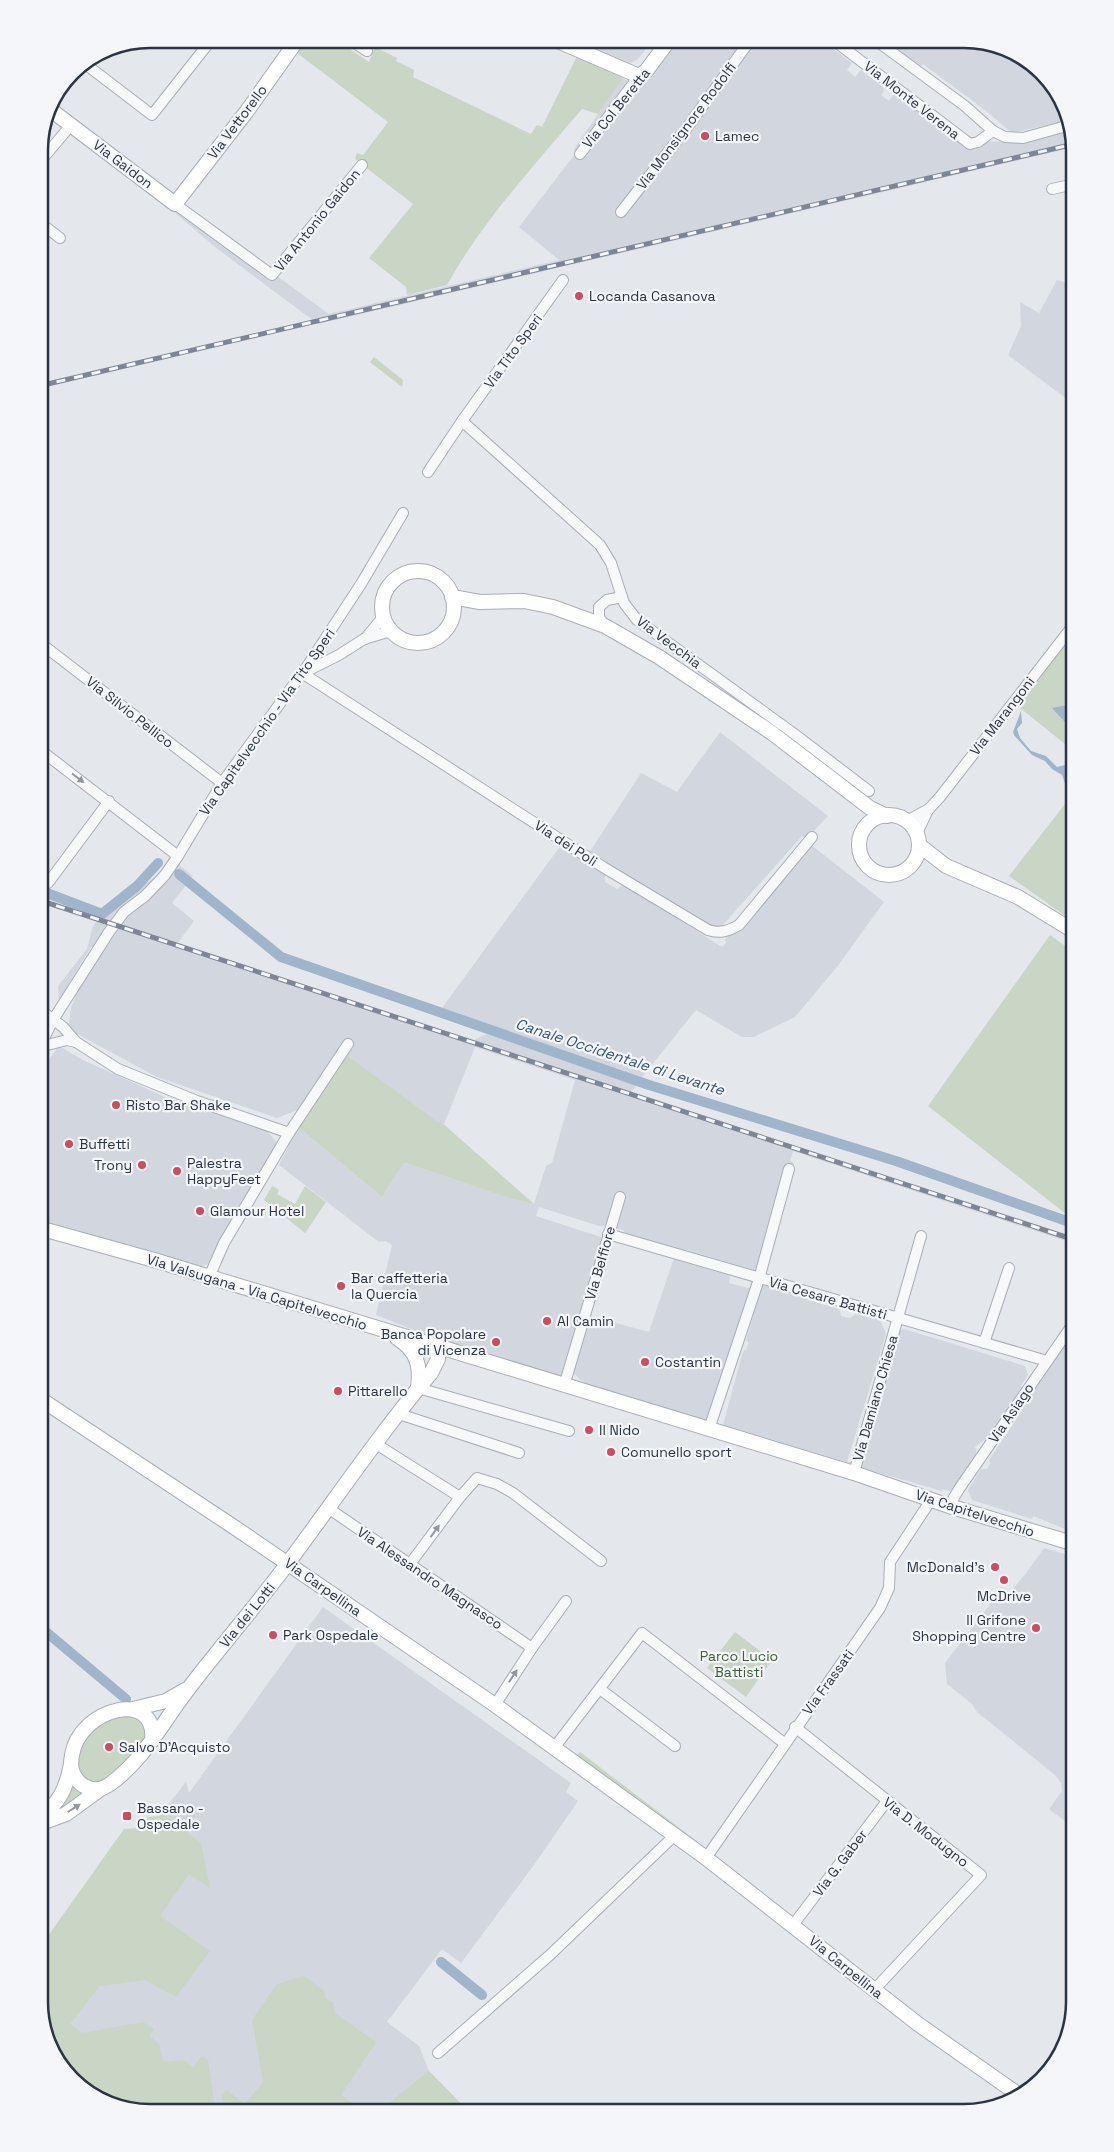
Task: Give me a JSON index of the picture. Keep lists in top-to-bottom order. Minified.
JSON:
{"streets":{"street":["Via Monte Verena","Via Col Beretta","Via Vettorello","Via Monsignore Rodolfi","Via Gaidon","Via Antonio Gaidon","Via Tito Speri","Via Vecchia","Via Silvio Pellico","Via Marangoni","Via Capitelvecchio - Via Tito Speri","Via dei Poli","Via Belfiore","Via Valsugana - Via Capitelvecchio","Via Cesare Battisti","Via Damiano Chiesa","Via Asiago","Via Capitelvecchio","Via Alessandro Magnasco","Via Carpellina","Via dei Lotti","Via Frassati","Via D. Modugno","Via G. Gaber"]},"crossings":[["Via Vettorello","Via Gaidon"],["Via Vettorello","Via Antonio Gaidon"],["Via Gaidon","Via Antonio Gaidon"],["Via Tito Speri","Via Vecchia"],["Via Silvio Pellico","Via Capitelvecchio - Via Tito Speri"],["Via Capitelvecchio - Via Tito Speri","Via dei Poli"],["Via Belfiore","Via Valsugana - Via Capitelvecchio"],["Via Belfiore","Via Cesare Battisti"],["Via Valsugana - Via Capitelvecchio","Via Damiano Chiesa"],["Via Valsugana - Via Capitelvecchio","Via Capitelvecchio"],["Via Valsugana - Via Capitelvecchio","Via dei Lotti"],["Via Cesare Battisti","Via Damiano Chiesa"],["Via Cesare Battisti","Via Asiago"],["Via Asiago","Via Capitelvecchio"],["Via Capitelvecchio","Via Frassati"],["Via Alessandro Magnasco","Via dei Lotti"],["Via Carpellina","Via dei Lotti"],["Via Carpellina","Via Frassati"],["Via Carpellina","Via D. Modugno"],["Via Carpellina","Via G. Gaber"],["Via Frassati","Via D. Modugno"],["Via D. Modugno","Via G. Gaber"]],"water":["Canale Occidentale di Levante"],"parks":["Parco Lucio Battisti"],"places":{"other":["Lamec","Locanda Casanova","Risto Bar Shake","Buffetti","Trony","Palestra HappyFeet","Glamour Hotel","Bar caffetteria la Quercia","Al Camin","Banca Popolare di Vicenza","Costantin","Pittarello","Il Nido","Comunello sport","McDonald's","McDrive","Il Grifone Shopping Centre","Park Ospedale","Salvo D'Acquisto"],"transit":["Bassano - Ospedale"]}}
